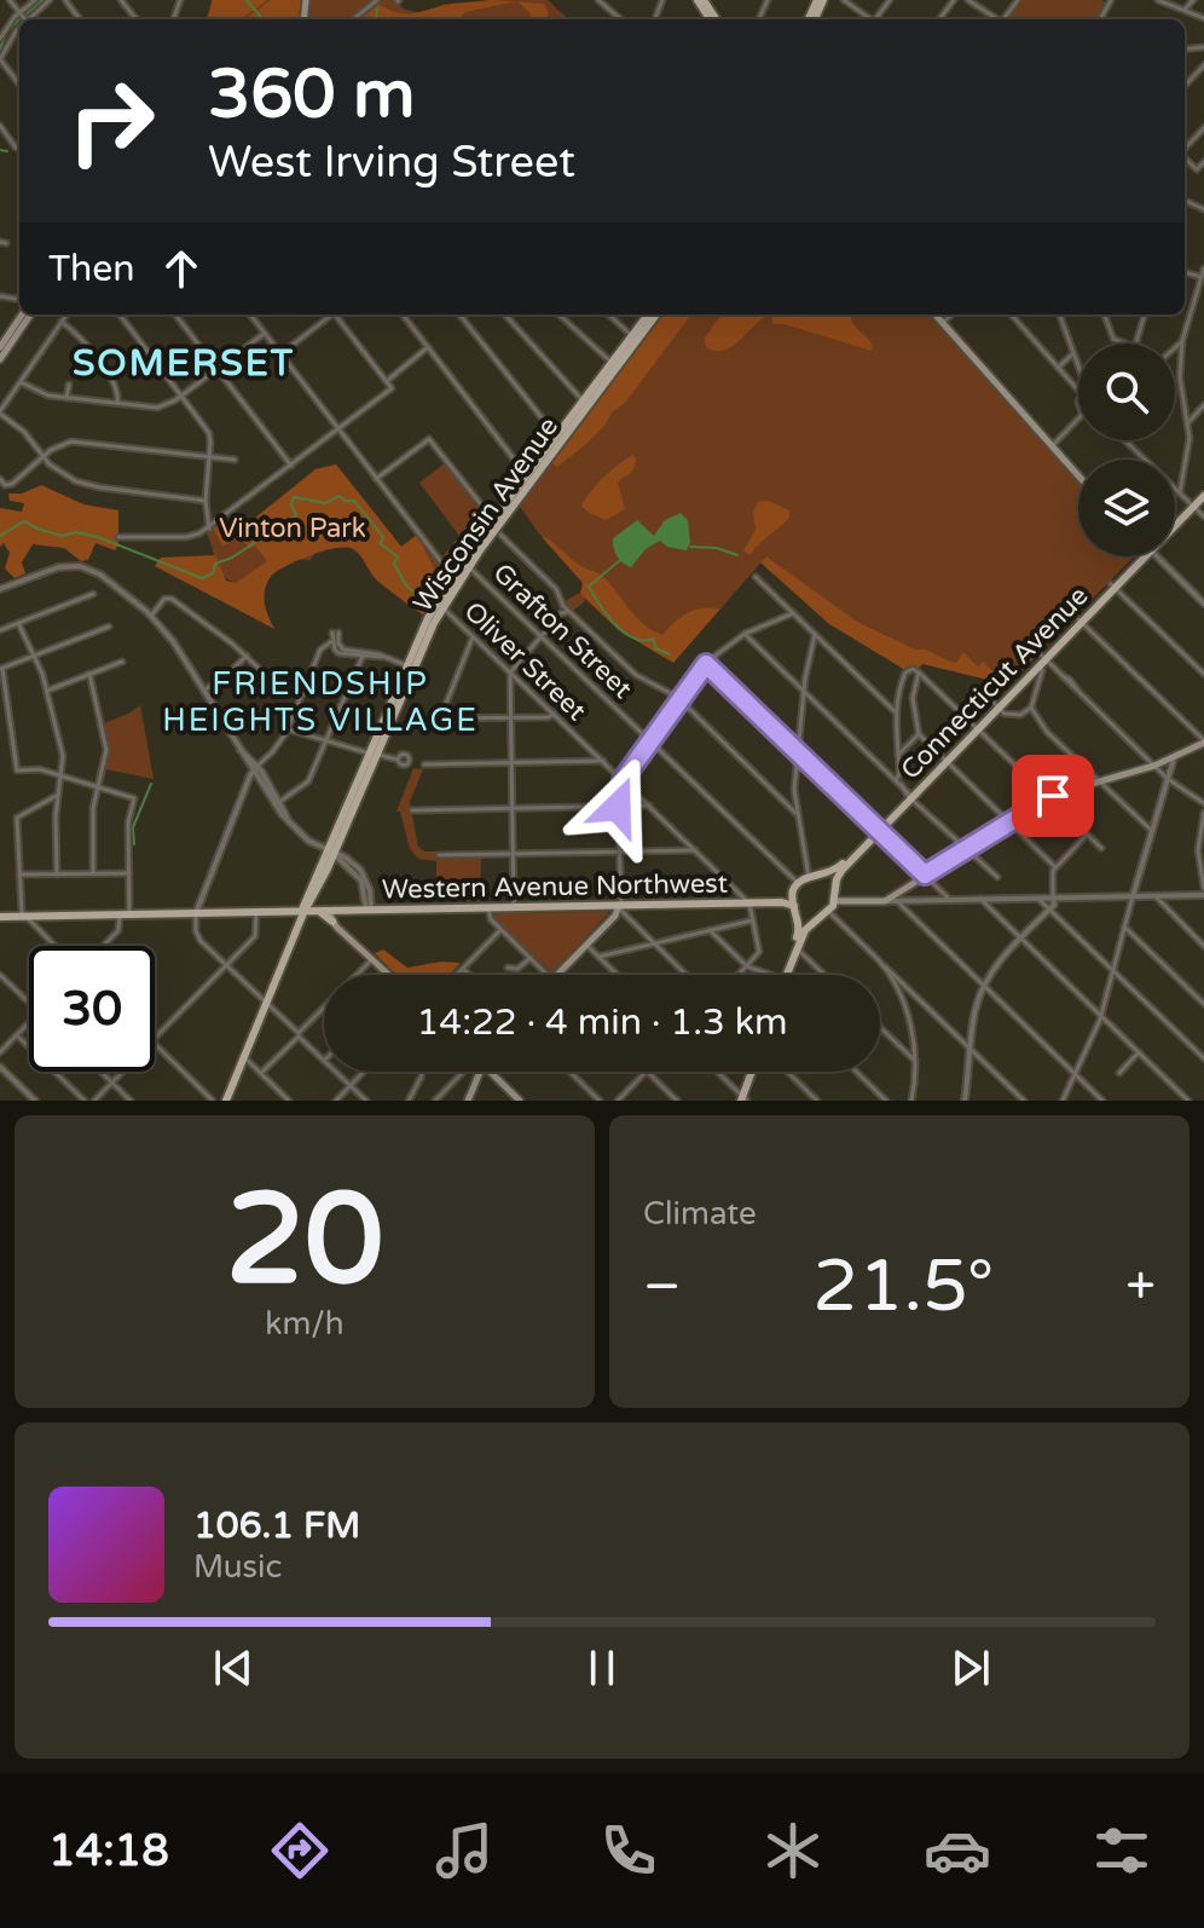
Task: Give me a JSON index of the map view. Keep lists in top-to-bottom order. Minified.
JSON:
{"streets":{"main road":["Wisconsin Avenue","Connecticut Avenue","Western Avenue Northwest"],"street":["Grafton Street","Oliver Street"]},"crossings":[["Wisconsin Avenue","Grafton Street"],["Wisconsin Avenue","Oliver Street"],["Wisconsin Avenue","Western Avenue Northwest"],["Grafton Street","Connecticut Avenue"],["Grafton Street","Western Avenue Northwest"],["Oliver Street","Western Avenue Northwest"],["Connecticut Avenue","Western Avenue Northwest"]],"districts":["SOMERSET","FRIENDSHIP HEIGHTS VILLAGE"],"parks":["Vinton Park"],"page":{"turn":["360 m","West Irving Street"],"then":"Then","limit":"30","trip":"14:22 · 4 min · 1.3 km","tile":[["20","km/h"],"Climate"],"heat":["−","21.5°","+"],"song":["106.1 FM","Music"],"tabs":"14:18"}}
